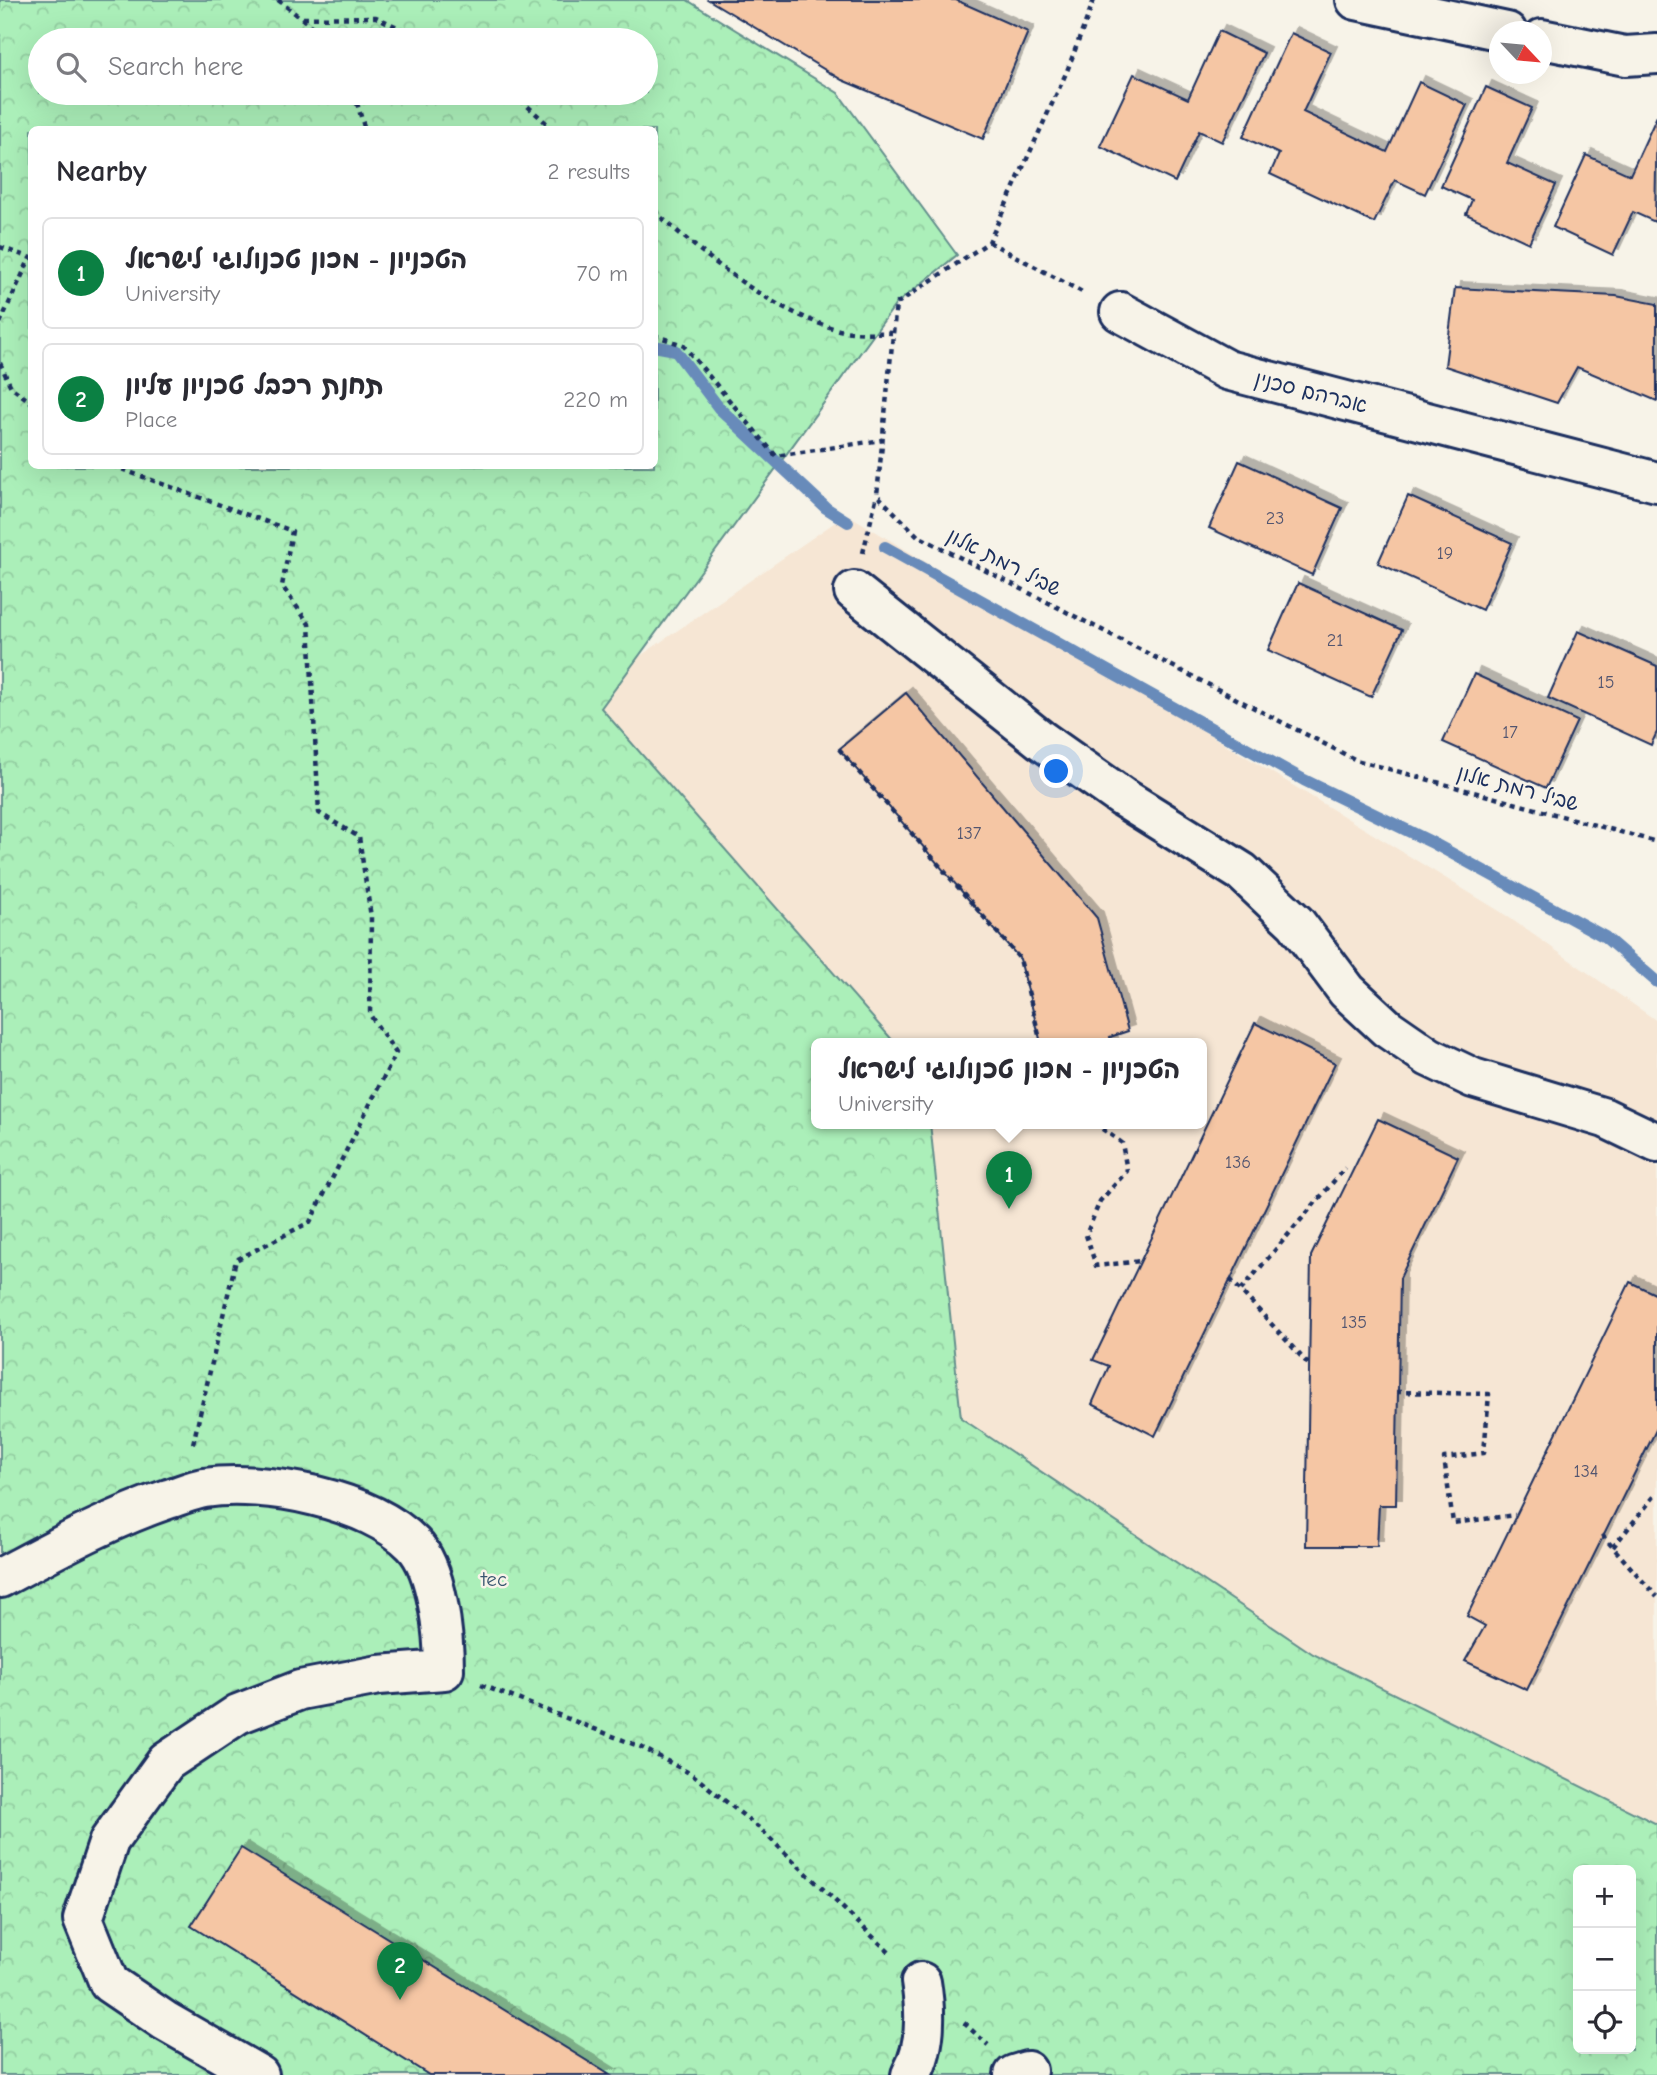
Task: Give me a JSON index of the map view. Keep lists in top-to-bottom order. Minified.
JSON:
{"streets":{"street":["אברהם סכנין"],"path":["שביל רמת אלון"]},"parks":["tec"],"house_numbers":["23","19","21","15","17","137","136","135","134"],"north":"bottom right","page":{"search":"Search here","heading":["Nearby","2 results"],"list":[{"mark":"1","name":"הטכניון - מכון טכנולוגי לישראל","note":"University","value":"70 m"},{"mark":"2","name":"תחנת רכבל טכניון עליון","note":"Place","value":"220 m"}],"popup":["הטכניון - מכון טכנולוגי לישראל","University"],"pins":["1","2"],"map_buttons":["+","−"]}}
